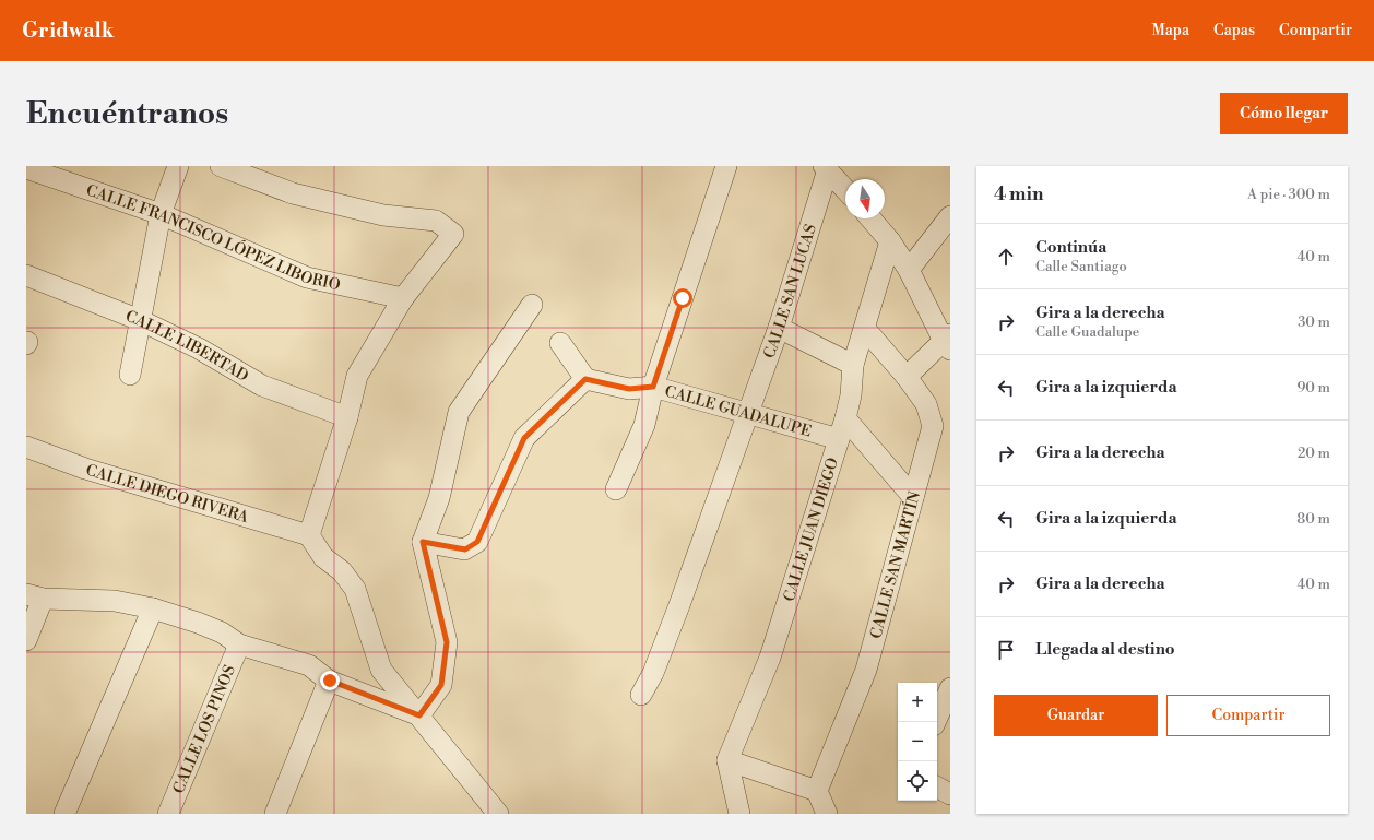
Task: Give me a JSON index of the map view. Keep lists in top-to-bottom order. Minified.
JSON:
{"streets":{"street":["CALLE FRANCISCO LÓPEZ LIBORIO","CALLE SAN LUCAS","CALLE LIBERTAD","CALLE GUADALUPE","CALLE DIEGO RIVERA","CALLE JUAN DIEGO","CALLE SAN MARTÍN","CALLE LOS PINOS"]},"crossings":[["CALLE SAN LUCAS","CALLE GUADALUPE"],["CALLE GUADALUPE","CALLE JUAN DIEGO"],["CALLE JUAN DIEGO","CALLE SAN MARTÍN"]],"north":"bottom","page":{"header":"Gridwalk","nav":["Mapa","Capas","Compartir"],"buttons":["Cómo llegar",["Guardar","Compartir"]],"title":"Encuéntranos","heading":["4 min","A pie · 300 m"],"list":[["Continúa","Calle Santiago","40 m"],["Gira a la derecha","Calle Guadalupe","30 m"],["Gira a la izquierda","90 m"],["Gira a la derecha","20 m"],["Gira a la izquierda","80 m"],["Gira a la derecha","40 m"],"Llegada al destino"],"map_buttons":["+","−"]}}
